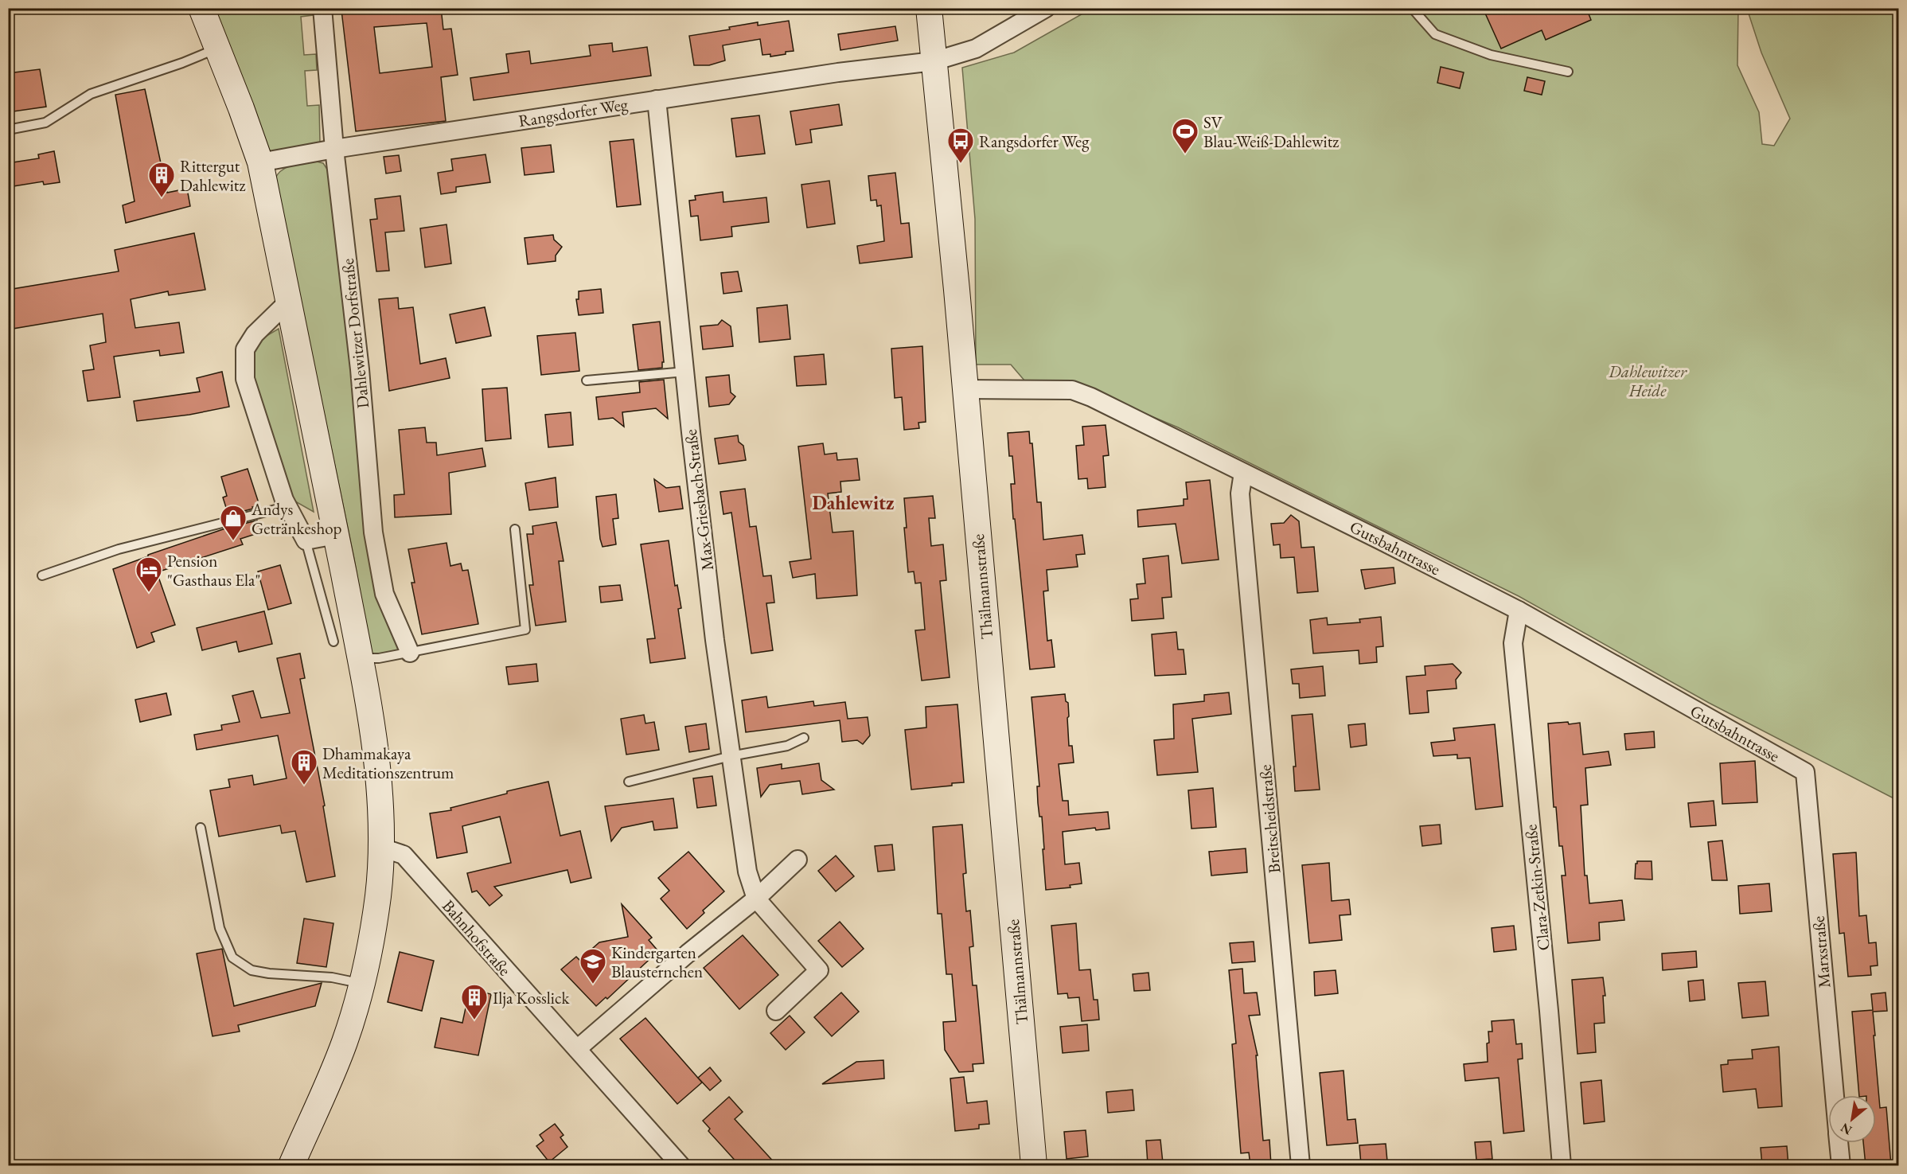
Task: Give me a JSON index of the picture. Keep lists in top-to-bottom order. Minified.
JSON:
{"streets":{"street":["Rangsdorfer Weg","Dahlewitzer Dorfstraße","Max-Griesbach-Straße","Gutsbahntrasse","Thälmannstraße","Breitscheidstraße","Clara-Zetkin-Straße","Bahnhofstraße","Marxstraße"]},"crossings":[["Rangsdorfer Weg","Dahlewitzer Dorfstraße"],["Rangsdorfer Weg","Max-Griesbach-Straße"],["Rangsdorfer Weg","Thälmannstraße"],["Gutsbahntrasse","Thälmannstraße"],["Gutsbahntrasse","Breitscheidstraße"],["Gutsbahntrasse","Clara-Zetkin-Straße"],["Gutsbahntrasse","Marxstraße"]],"districts":["Dahlewitz"],"parks":["Dahlewitzer Heide"],"places":{"sports":["SV Blau-Weiß-Dahlewitz"],"bus stop":["Rangsdorfer Weg"],"building":["Rittergut Dahlewitz","Dhammakaya Meditationszentrum","Ilja Kosslick"],"shop":["Andys Getränkeshop"],"hotel":["Pension \"Gasthaus Ela\""],"school or university":["Kindergarten Blausternchen"]},"north":"bottom left"}
